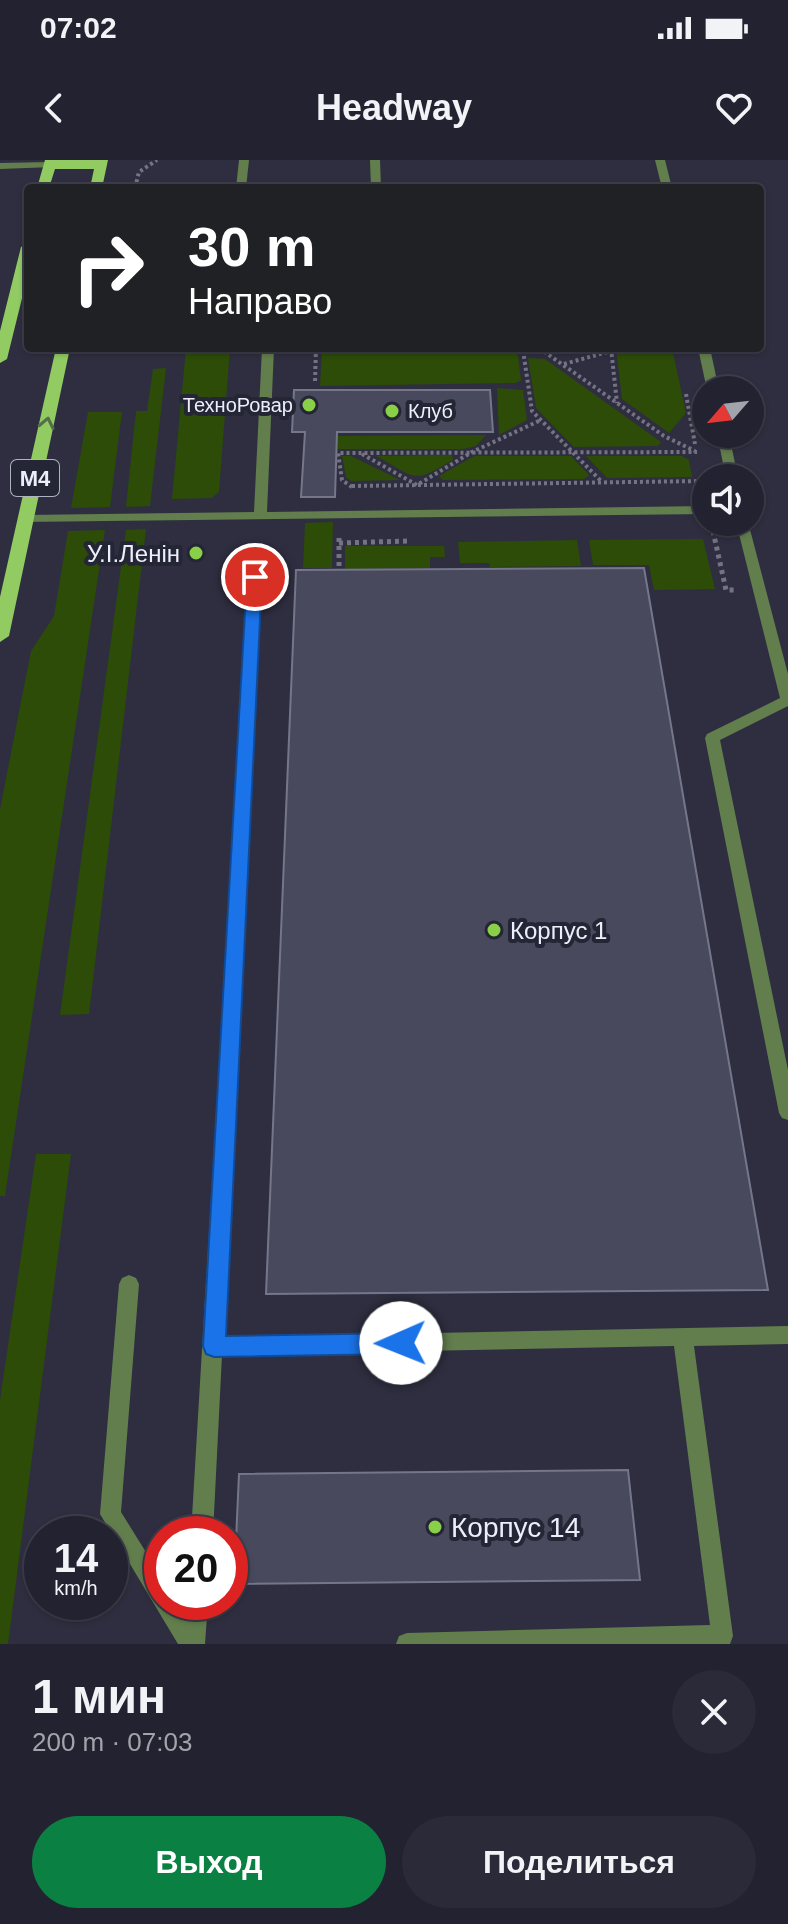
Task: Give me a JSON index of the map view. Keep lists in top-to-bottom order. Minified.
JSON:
{"streets":{"main road":["М4"]},"places":["ТехноРовар","Клуб","У.І.Ленін","Корпус 1","Корпус 14"],"north":"bottom left","page":{"status":"07:02","header":"Headway","turn":["30 m","Направо"],"speed":"14 km/h","limit":"20","heading":["1 мин","200 m · 07:03"],"buttons":["Выход","Поделиться"]}}
